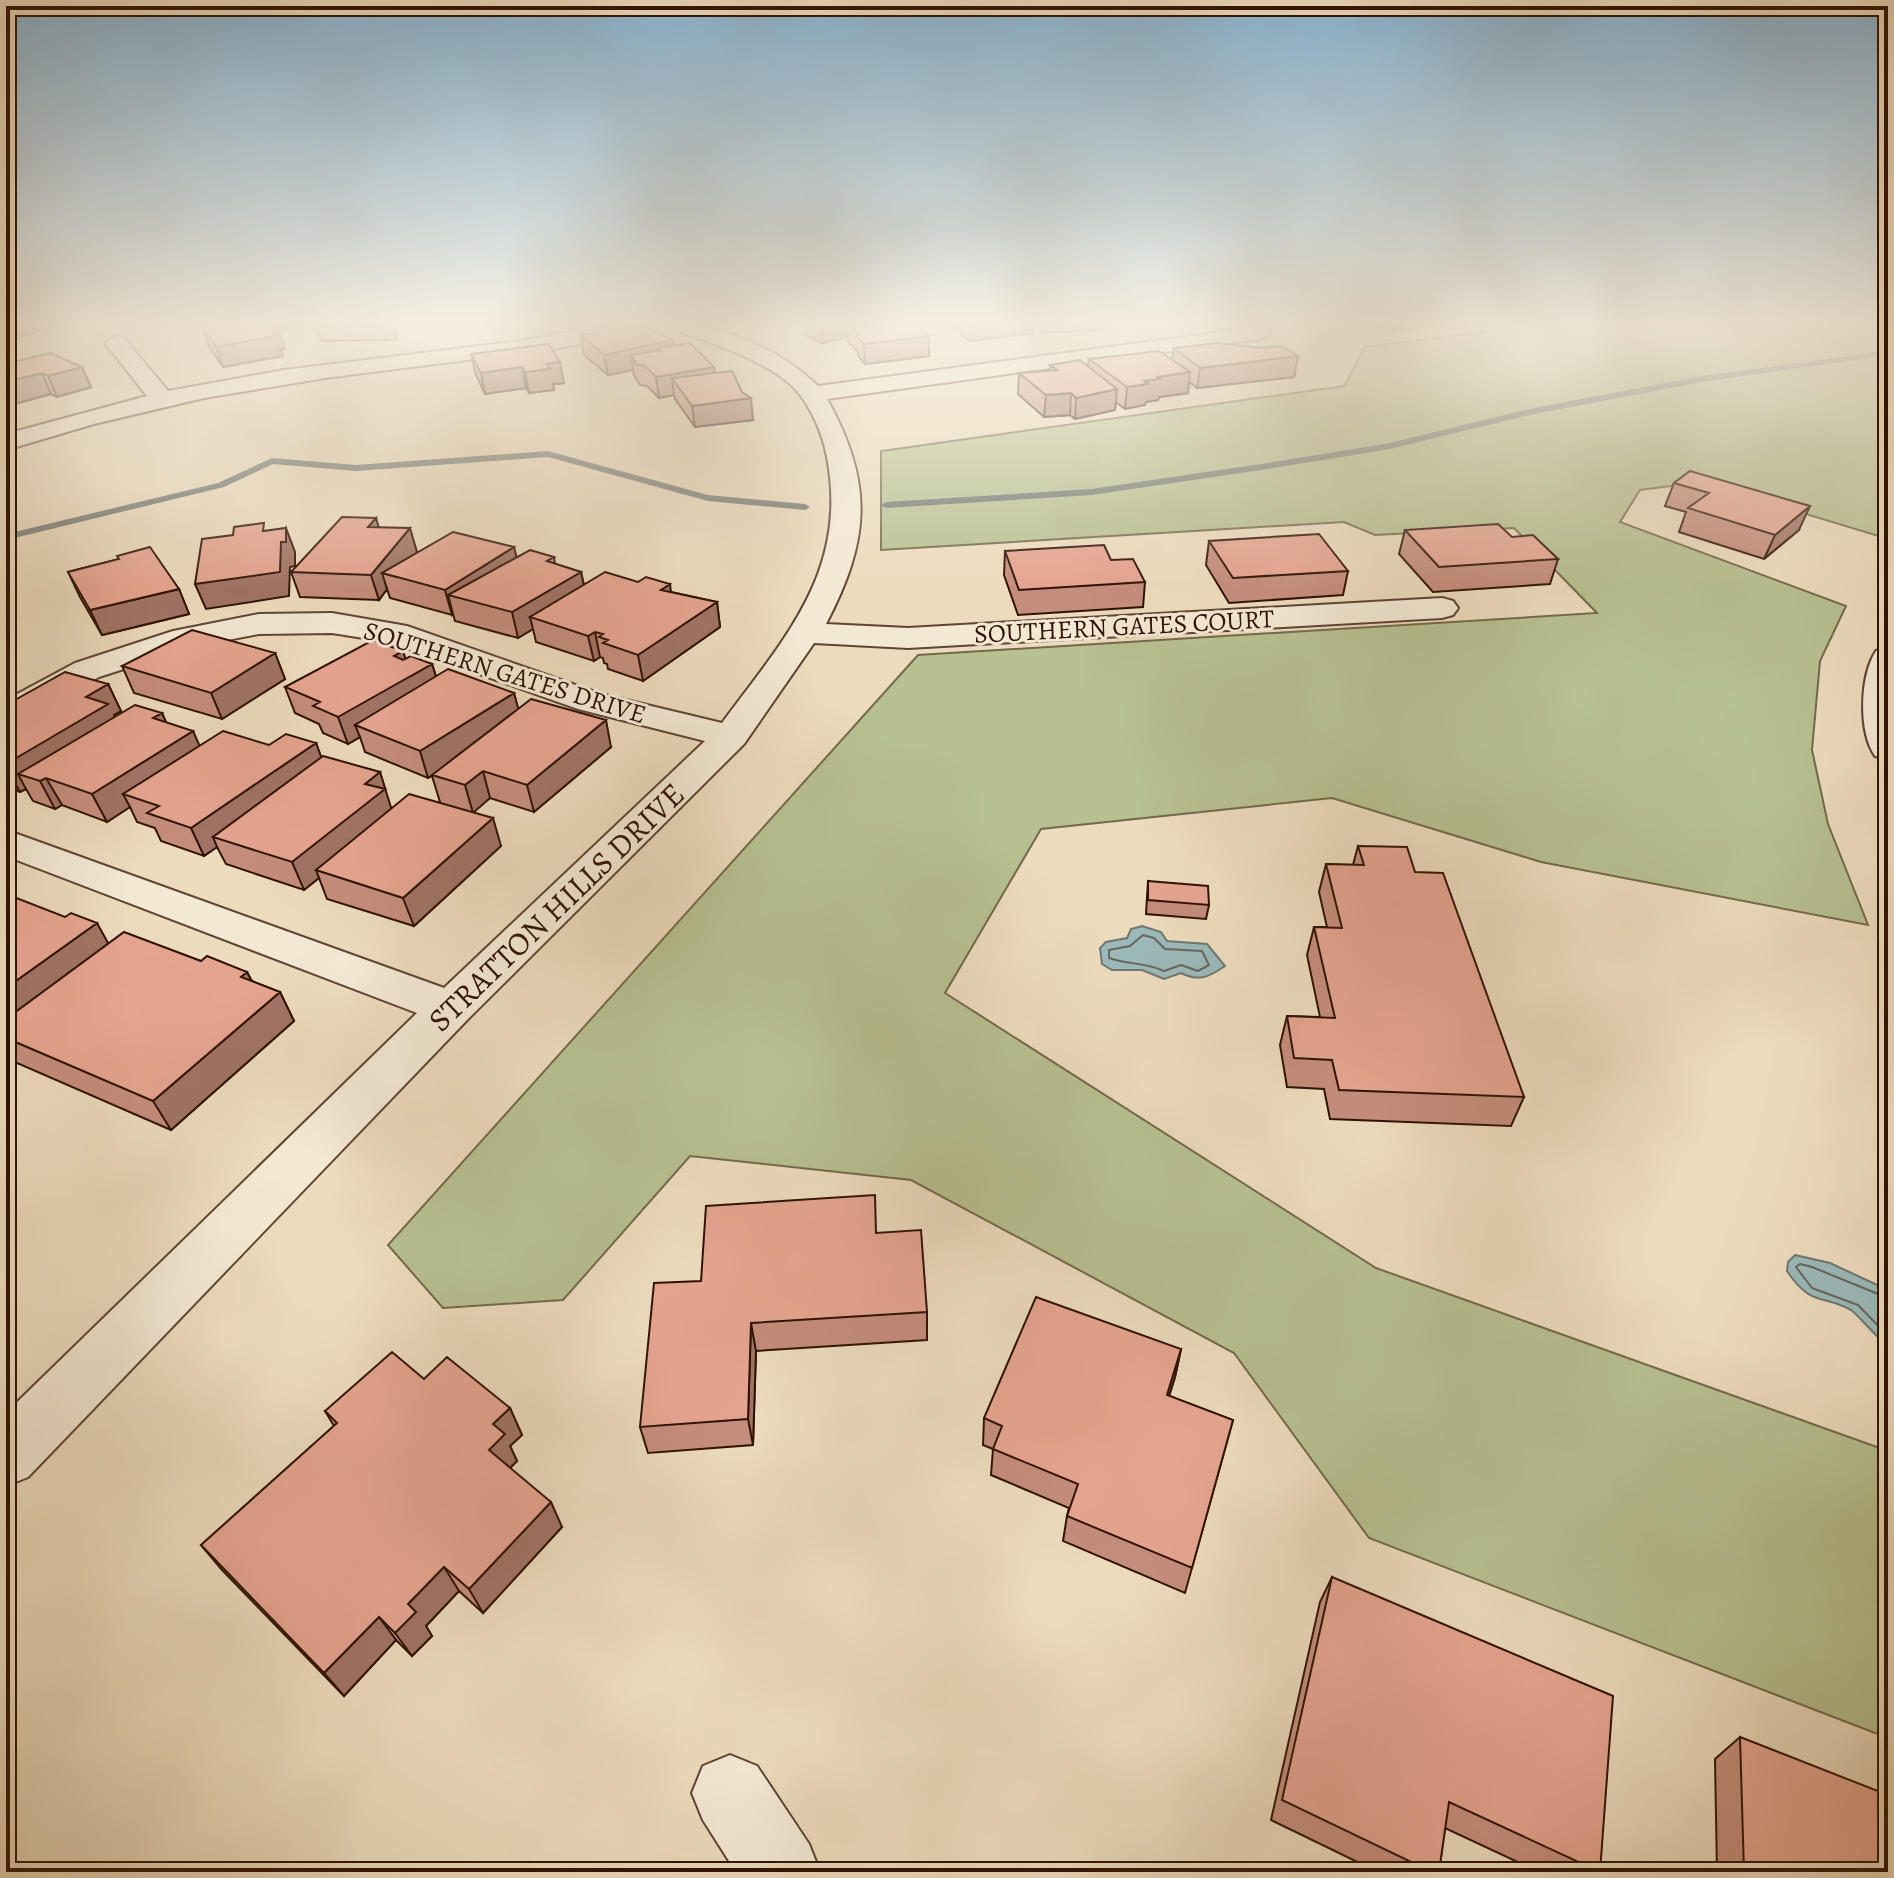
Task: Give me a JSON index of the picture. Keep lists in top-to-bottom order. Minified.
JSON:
{"streets":{"street":["SOUTHERN GATES COURT","SOUTHERN GATES DRIVE","STRATTON HILLS DRIVE"]},"crossings":[["SOUTHERN GATES COURT","STRATTON HILLS DRIVE"],["SOUTHERN GATES DRIVE","STRATTON HILLS DRIVE"]]}
